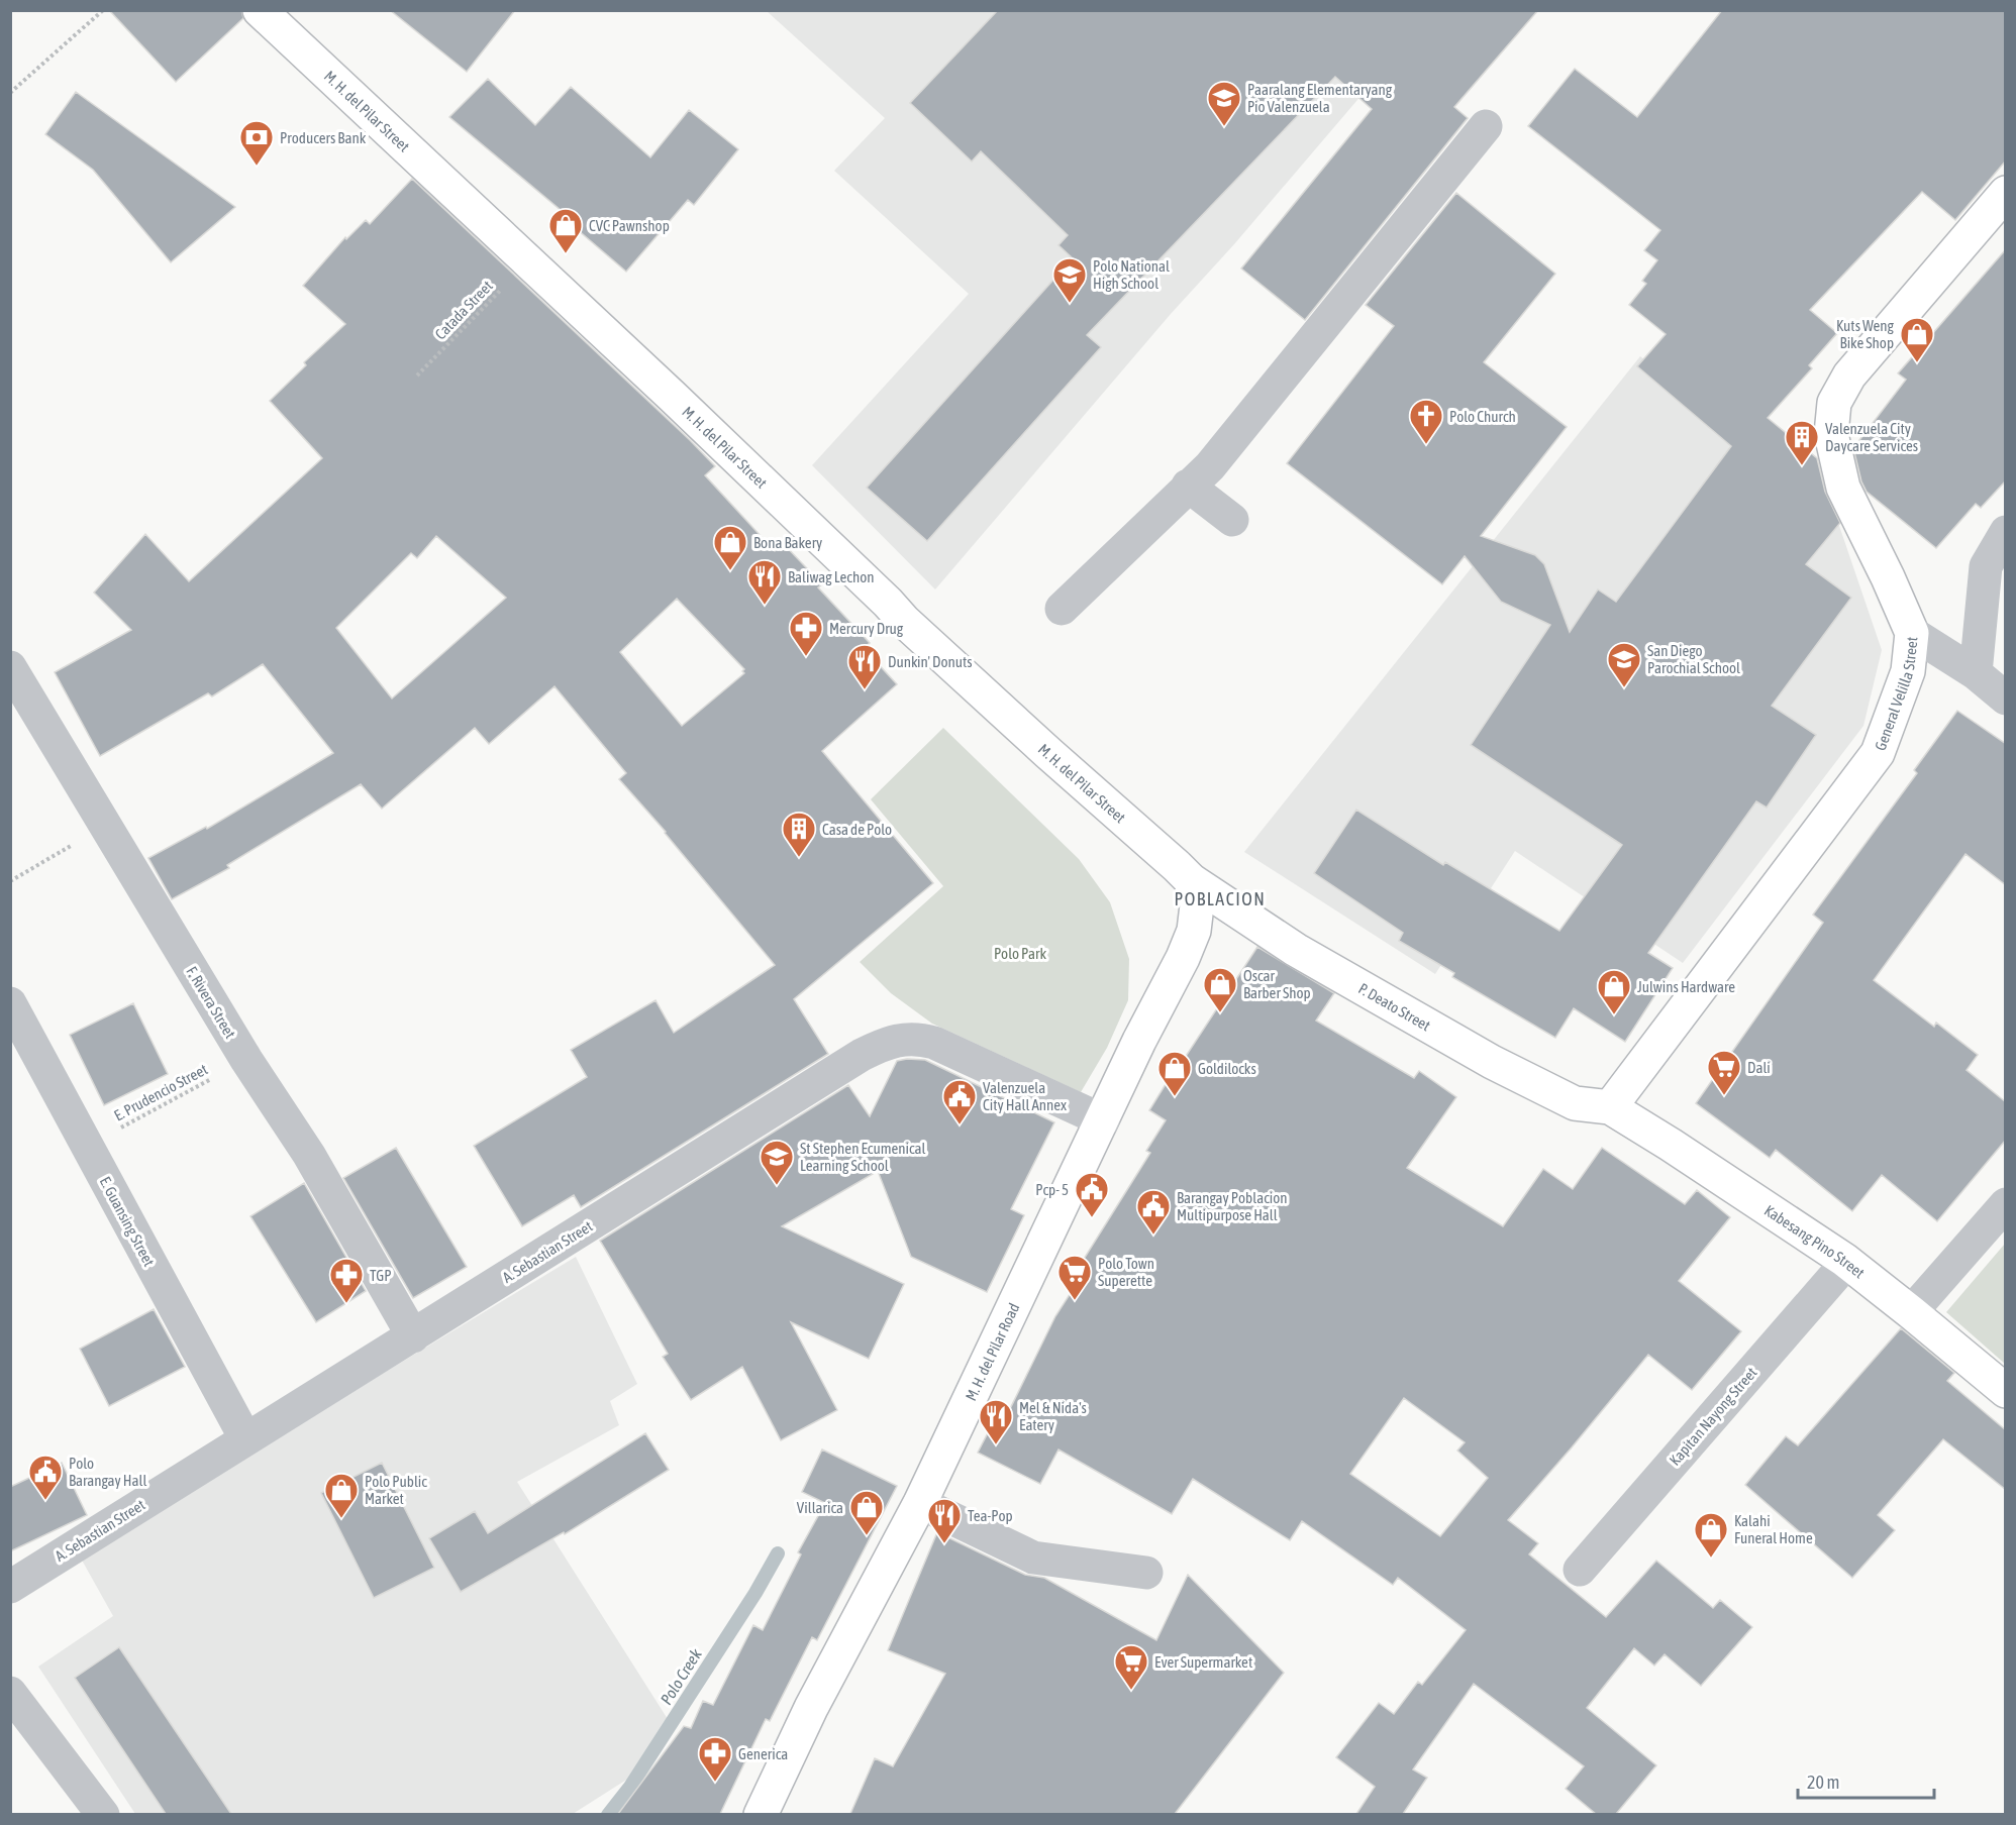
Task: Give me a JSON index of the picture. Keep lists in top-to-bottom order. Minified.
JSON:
{"streets":{"main road":["M. H. del Pilar Street","General Velilla Street","P. Deato Street","Kabesang Pino Street","M. H. del Pilar Road"],"street":["F. Rivera Street","E. Guansing Street","A. Sebastian Street","Kapitan Nayong Street"],"path":["Catada Street","E. Prudencio Street"]},"crossings":[["M. H. del Pilar Street","Catada Street"],["M. H. del Pilar Street","P. Deato Street"],["M. H. del Pilar Street","M. H. del Pilar Road"],["General Velilla Street","P. Deato Street"],["General Velilla Street","Kabesang Pino Street"],["F. Rivera Street","E. Prudencio Street"],["F. Rivera Street","A. Sebastian Street"],["P. Deato Street","Kabesang Pino Street"],["P. Deato Street","M. H. del Pilar Road"],["E. Prudencio Street","E. Guansing Street"],["E. Guansing Street","A. Sebastian Street"],["Kabesang Pino Street","Kapitan Nayong Street"],["A. Sebastian Street","M. H. del Pilar Road"]],"districts":["POBLACION"],"water":["Polo Creek"],"parks":["Polo Park"],"places":{"school or university":["Paaralang Elementaryang Pio Valenzuela","Polo National High School","San Diego Parochial School","St Stephen Ecumenical Learning School"],"bank":["Producers Bank"],"shop":["CVC Pawnshop","Kuts Weng Bike Shop","Bona Bakery","Oscar Barber Shop","Julwins Hardware","Goldilocks","Polo Public Market","Villarica","Kalahi Funeral Home"],"church":["Polo Church"],"building":["Valenzuela City Daycare Services","Casa de Polo"],"restaurant":["Baliwag Lechon","Dunkin' Donuts","Mel & Nida's Eatery","Tea-Pop"],"pharmacy":["Mercury Drug","TGP","Generica"],"supermarket":["Dali","Polo Town Superette","Ever Supermarket"],"public building":["Valenzuela City Hall Annex","Pcp- 5","Barangay Poblacion Multipurpose Hall","Polo Barangay Hall"]},"scale_bar":"20 m"}
